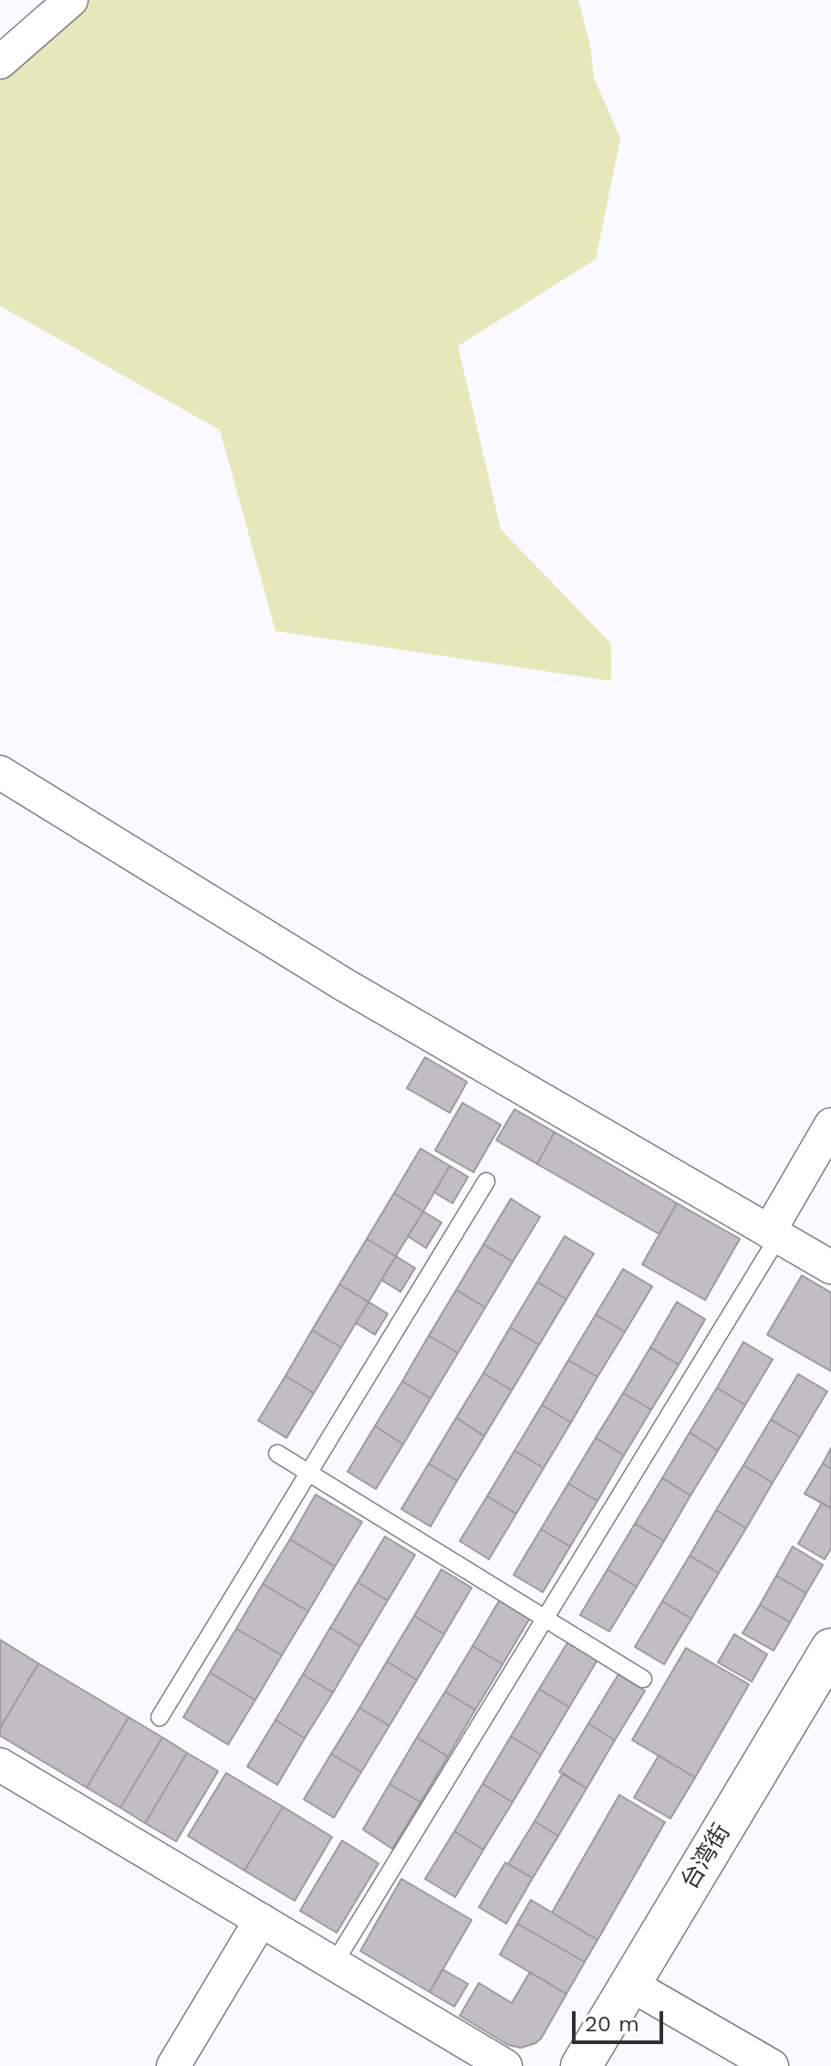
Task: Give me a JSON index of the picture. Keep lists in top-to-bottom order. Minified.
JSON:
{"streets":{"main road":["台湾街"]},"scale_bar":"20 m"}
